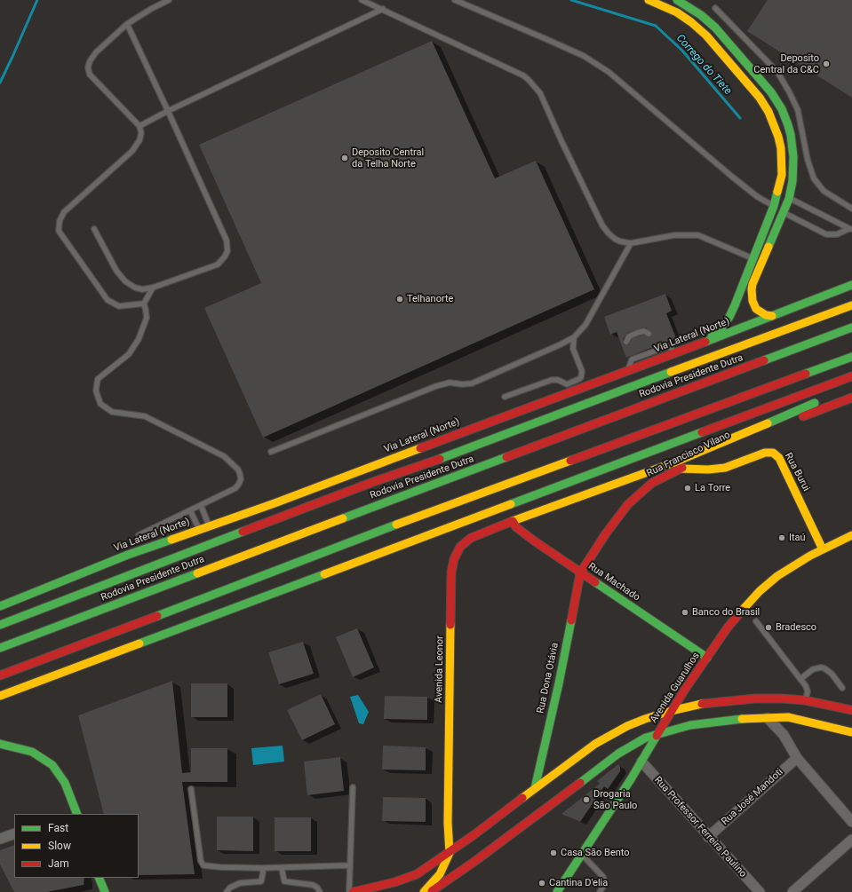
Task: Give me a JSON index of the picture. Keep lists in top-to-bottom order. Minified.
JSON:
{"streets":{"main road":["Via Lateral (Norte)","Rodovia Presidente Dutra","Rua Francisco Vilano","Rua Burui","Rua Machado","Avenida Leonor","Rua Dona Otávia","Avenida Guarulhos"],"street":["Rua José Mandoti","Rua Professor Ferreira Paulino"]},"crossings":[["Rua Francisco Vilano","Rua Burui"],["Rua Francisco Vilano","Rua Machado"],["Rua Francisco Vilano","Rua Dona Otávia"],["Rua Burui","Avenida Guarulhos"],["Rua Machado","Avenida Leonor"],["Rua Machado","Rua Dona Otávia"],["Rua Machado","Avenida Guarulhos"],["Avenida Guarulhos","Rua Professor Ferreira Paulino"],["Rua José Mandoti","Rua Professor Ferreira Paulino"]],"water":["Corrego do Tiete"],"places":["Deposito Central da C&C","Deposito Central da Telha Norte","Telhanorte","La Torre","Itaú","Banco do Brasil","Bradesco","Drogaria São Paulo","Casa São Bento","Cantina D'elia"],"legend":["Fast","Slow","Jam"]}
